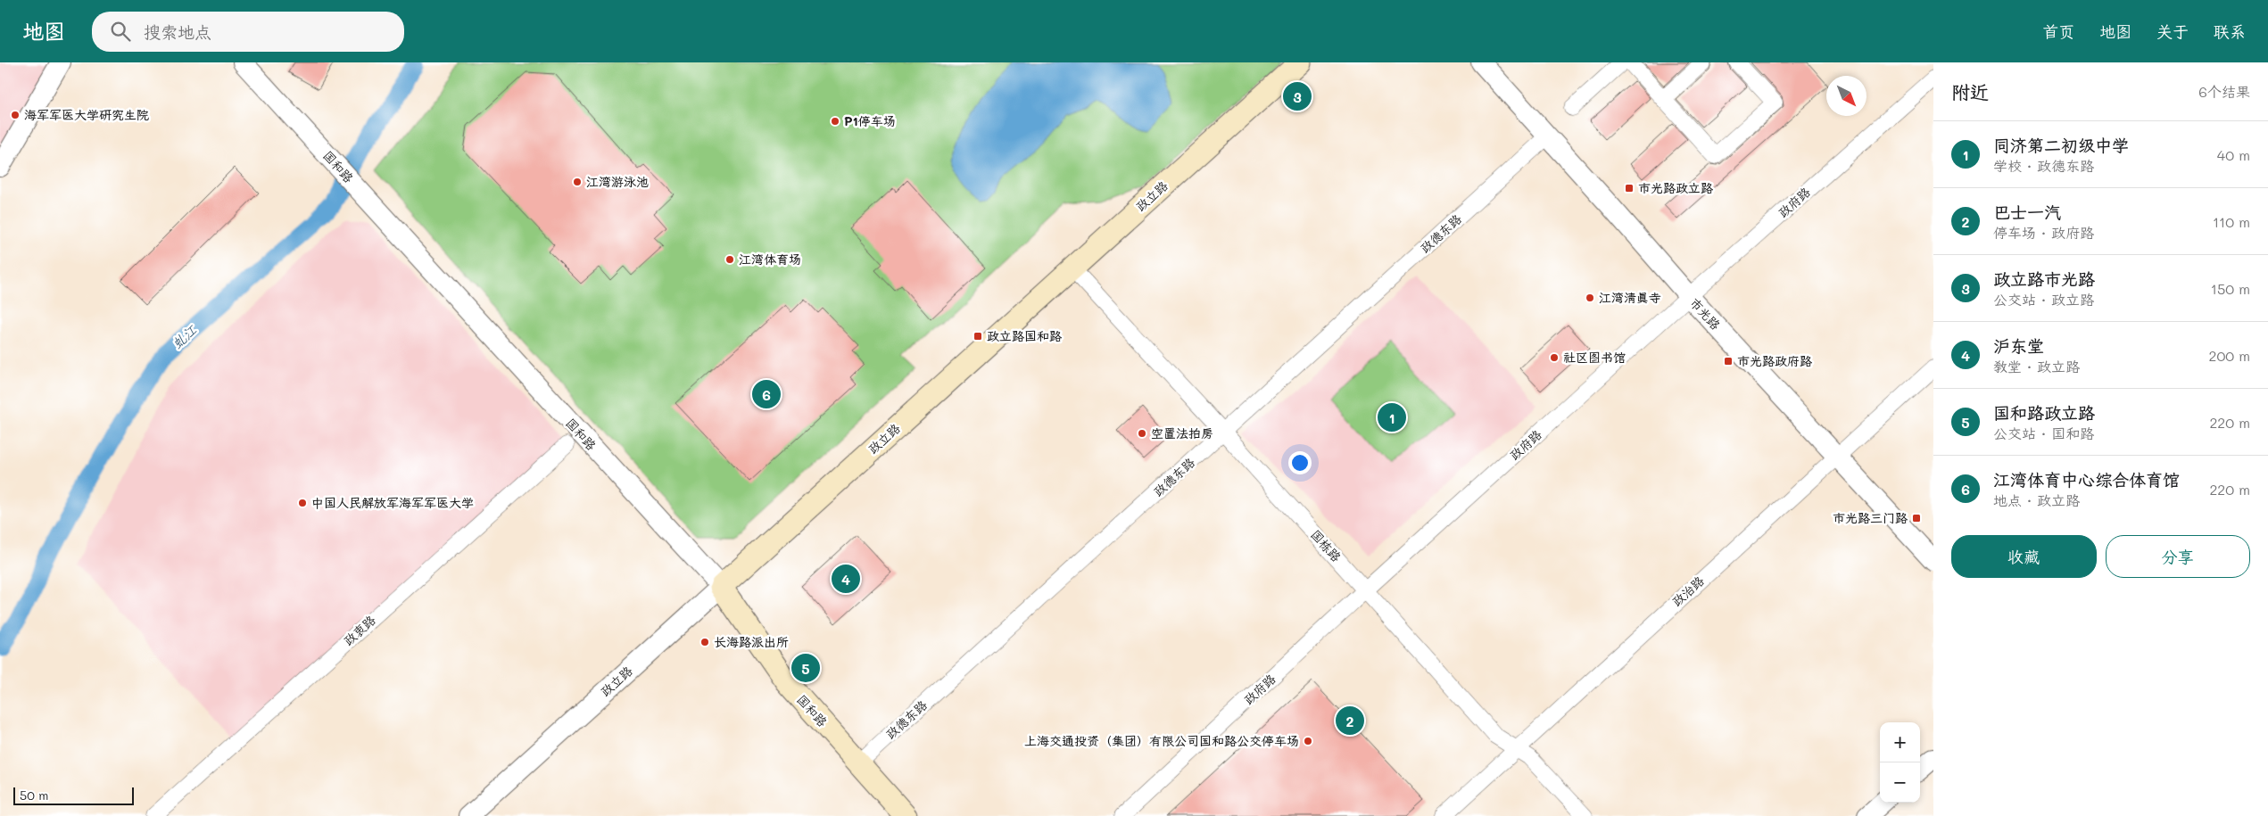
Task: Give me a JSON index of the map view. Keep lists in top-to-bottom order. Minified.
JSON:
{"streets":{"main road":["国和路","政立路"],"street":["政府路","政德东路","市光路","国栋路","政治路","政衷路"]},"crossings":[["国和路","政立路"],["国和路","政德东路"],["政立路","国栋路"],["政府路","市光路"],["政府路","国栋路"],["政德东路","市光路"],["政德东路","国栋路"],["市光路","政治路"],["国栋路","政治路"]],"water":["虬江"],"places":{"other":["海军军医大学研究生院","P1停车场","江湾游泳池","江湾体育场","江湾清真寺","社区图书馆","空置法拍房","中国人民解放军海军军医大学","长海路派出所","上海交通投资（集团）有限公司国和路公交停车场"],"transit":["市光路政立路","政立路国和路","市光路政府路","市光路三门路"]},"scale_bar":"50 m","north":"bottom right","page":{"header":"地图","search":"搜索地点","nav":["首页","地图","关于","联系"],"heading":["附近","6个结果"],"pins":["3","6","1","4","5","2"],"list":[{"mark":"1","name":"同济第二初级中学","note":"学校 · 政德东路","value":"40 m"},{"mark":"2","name":"巴士一汽","note":"停车场 · 政府路","value":"110 m"},{"mark":"3","name":"政立路市光路","note":"公交站 · 政立路","value":"150 m"},{"mark":"4","name":"沪东堂","note":"教堂 · 政立路","value":"200 m"},{"mark":"5","name":"国和路政立路","note":"公交站 · 国和路","value":"220 m"},{"mark":"6","name":"江湾体育中心综合体育馆","note":"地点 · 政立路","value":"220 m"}],"buttons":["收藏","分享"],"map_buttons":["+","−"],"scale":"50 m"}}
